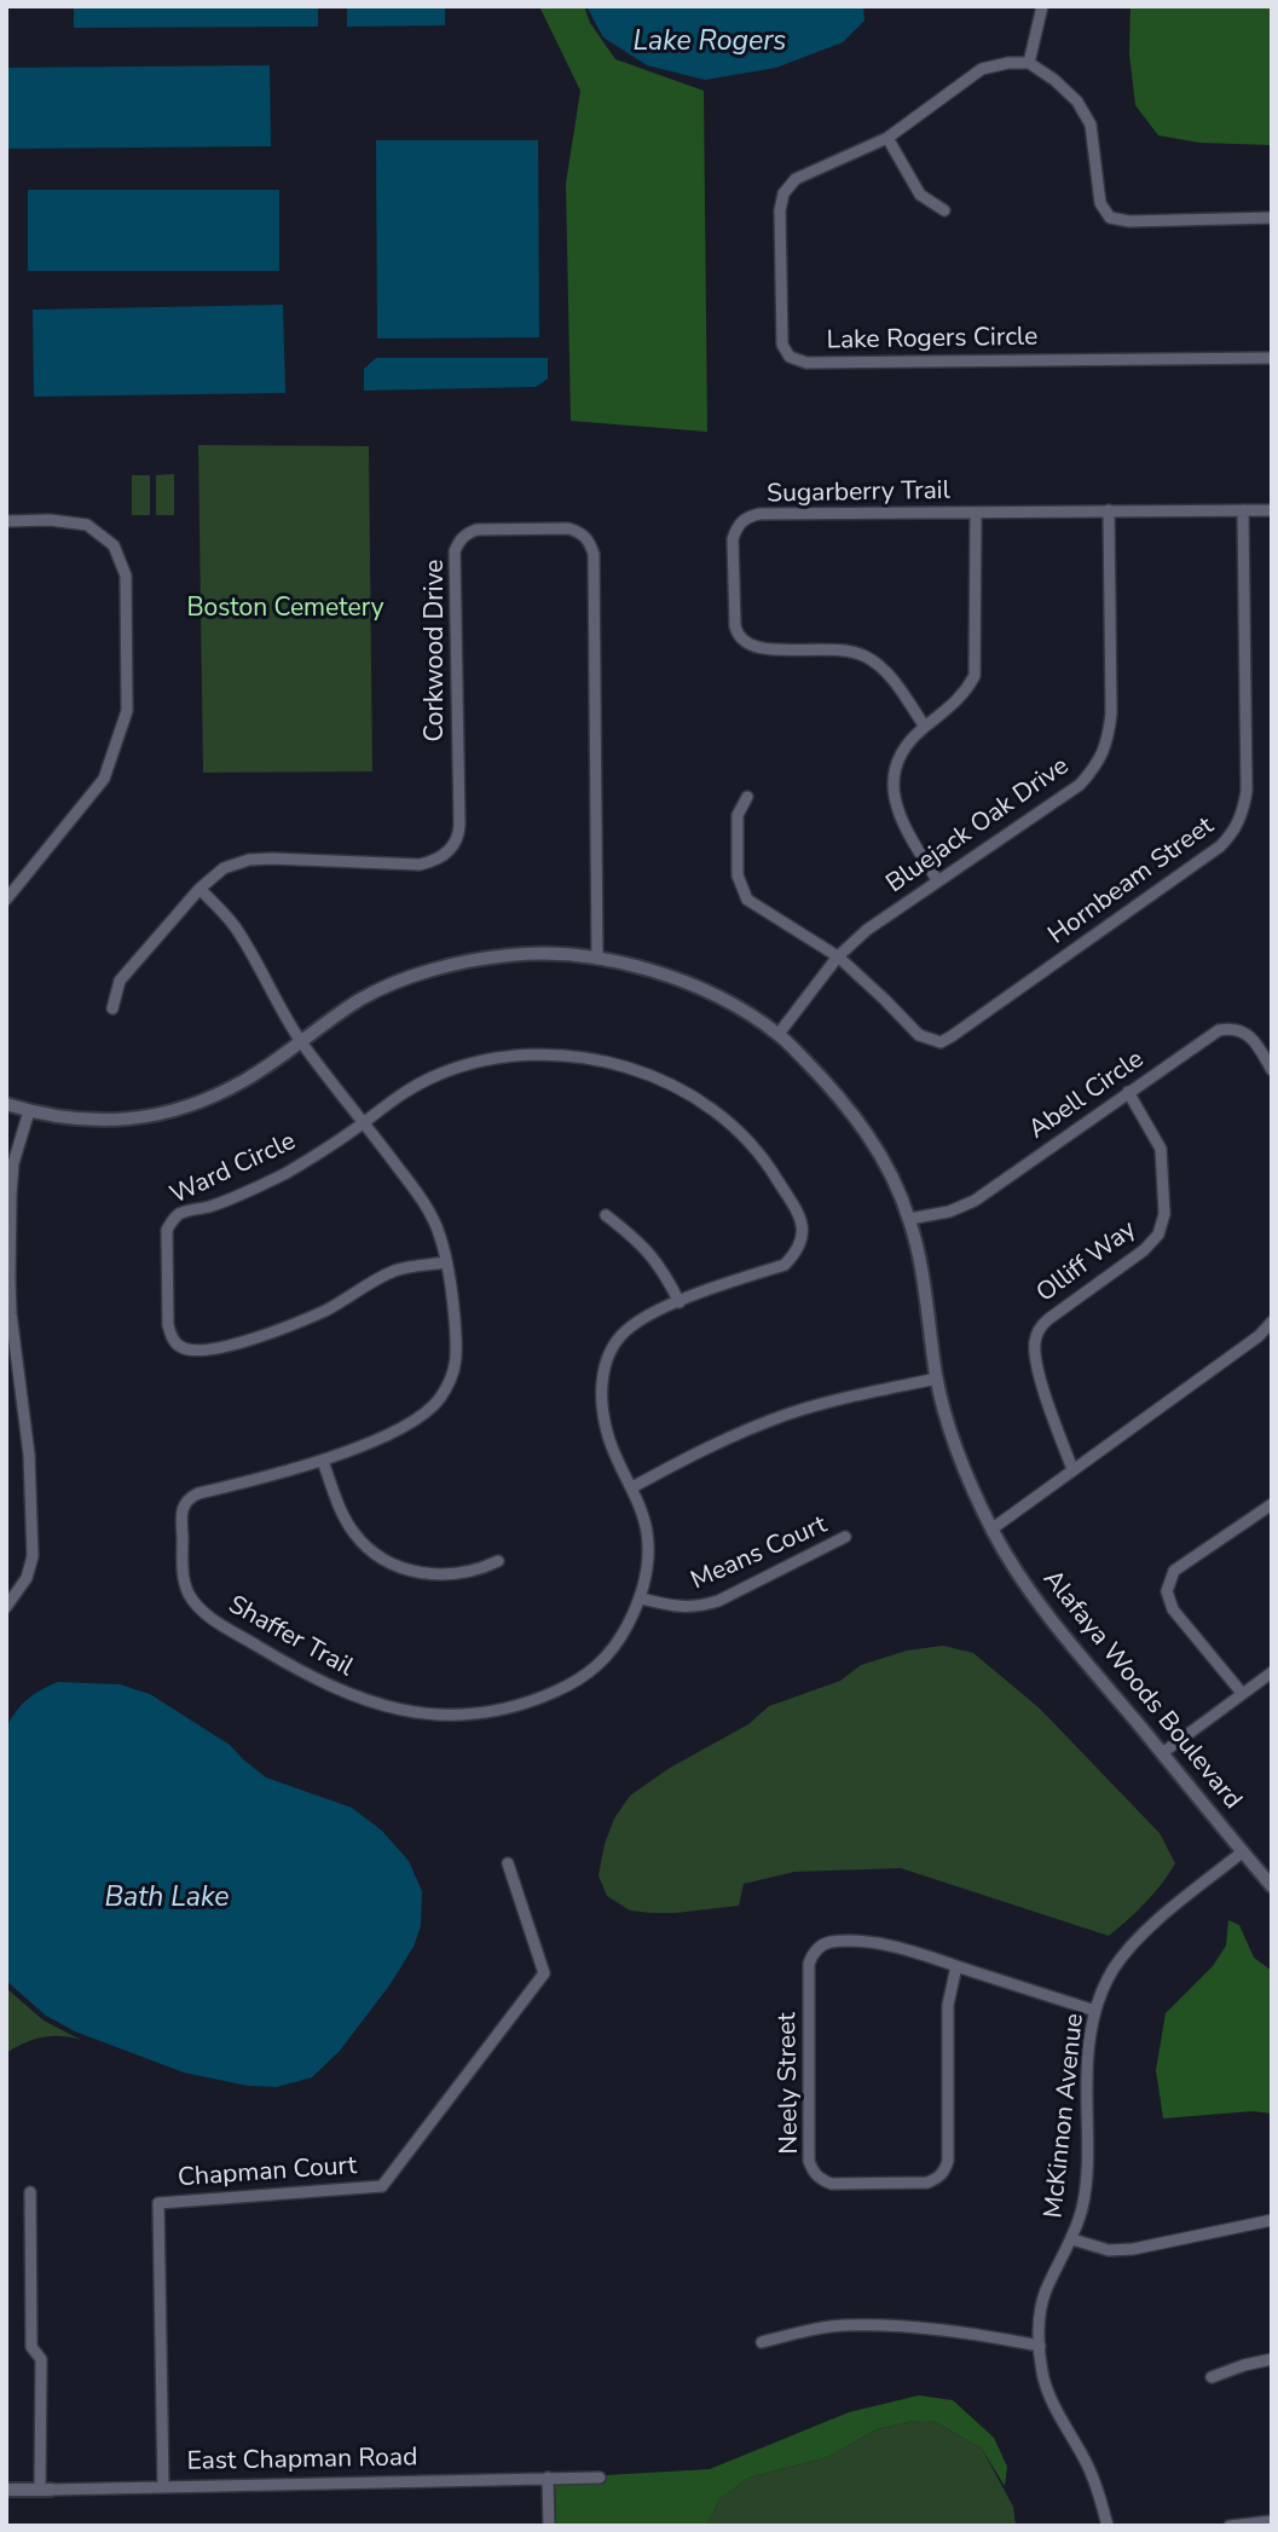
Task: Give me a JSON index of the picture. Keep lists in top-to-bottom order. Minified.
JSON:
{"streets":{"street":["Lake Rogers Circle","Sugarberry Trail","Corkwood Drive","Bluejack Oak Drive","Hornbeam Street","Abell Circle","Ward Circle","Olliff Way","Means Court","Shaffer Trail","Alafaya Woods Boulevard","Neely Street","McKinnon Avenue","Chapman Court","East Chapman Road"]},"crossings":[["Sugarberry Trail","Bluejack Oak Drive"],["Sugarberry Trail","Hornbeam Street"],["Corkwood Drive","Shaffer Trail"],["Corkwood Drive","Alafaya Woods Boulevard"],["Bluejack Oak Drive","Hornbeam Street"],["Bluejack Oak Drive","Alafaya Woods Boulevard"],["Abell Circle","Olliff Way"],["Abell Circle","Alafaya Woods Boulevard"],["Ward Circle","Shaffer Trail"],["Means Court","Shaffer Trail"],["Shaffer Trail","Alafaya Woods Boulevard"],["Alafaya Woods Boulevard","McKinnon Avenue"],["Neely Street","McKinnon Avenue"],["Chapman Court","East Chapman Road"]],"water":["Lake Rogers","Bath Lake"],"parks":["Boston Cemetery"]}
